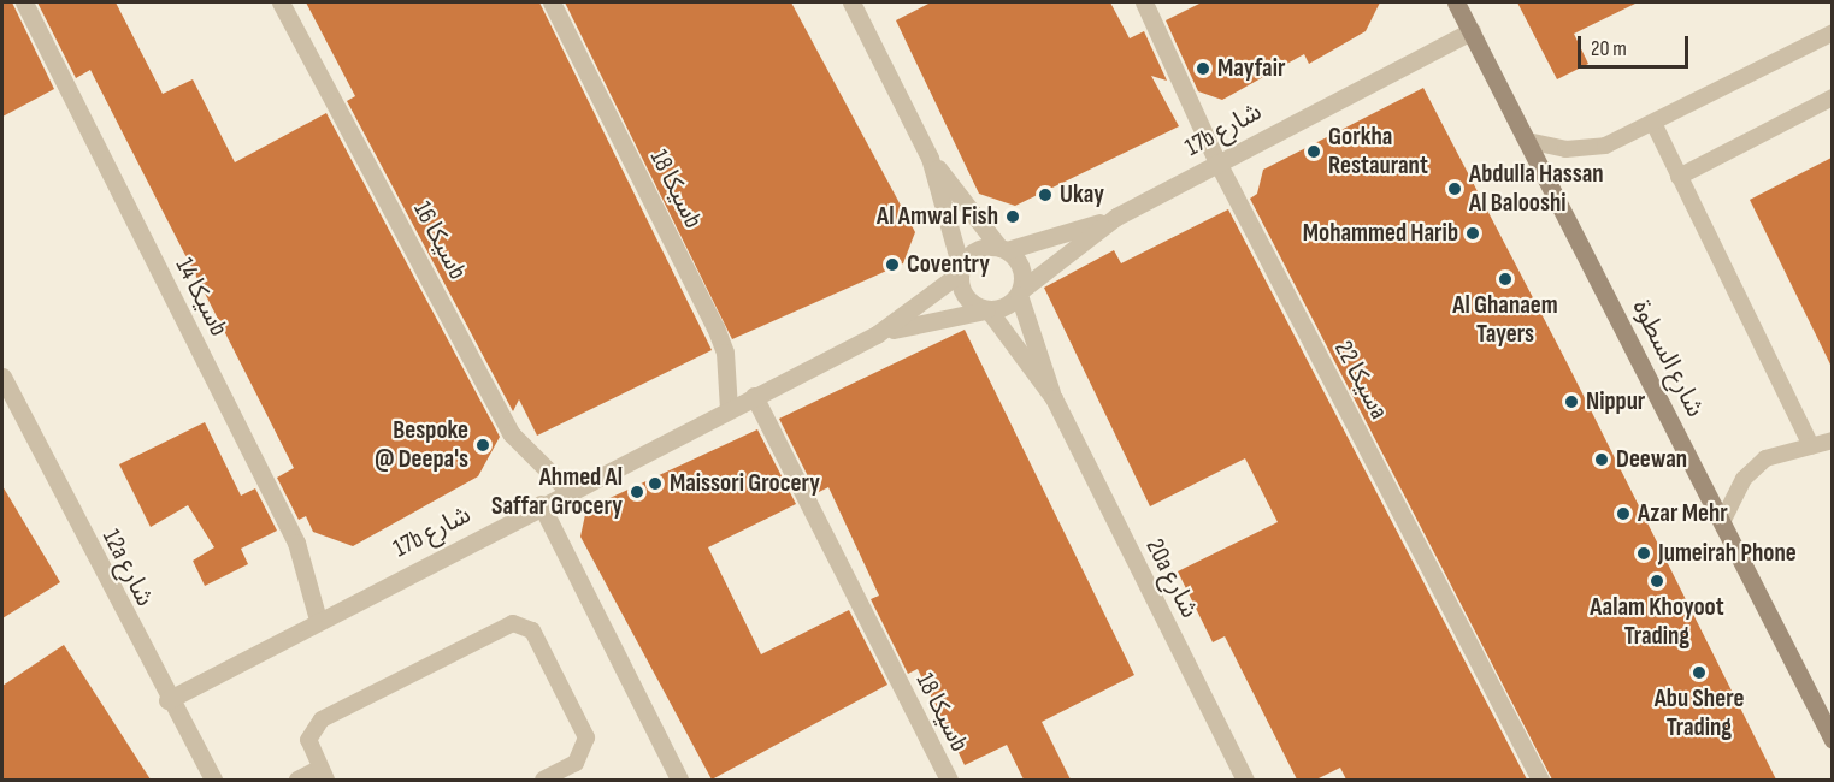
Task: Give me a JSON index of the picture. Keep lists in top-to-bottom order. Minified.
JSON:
{"streets":{"main road":["شارع السطوة"],"street":["17b شارع","سيكا 18b","سيكا 16b","سيكا 14b","سيكا 22a","12a شارع","20a شارع"]},"crossings":[["17b شارع","سيكا 18b"],["17b شارع","سيكا 16b"],["17b شارع","سيكا 14b"],["17b شارع","شارع السطوة"],["17b شارع","سيكا 22a"],["17b شارع","12a شارع"],["17b شارع","20a شارع"]],"places":["Mayfair","Gorkha Restaurant","Abdulla Hassan Al Balooshi","Ukay","Al Amwal Fish","Mohammed Harib","Coventry","Al Ghanaem Tayers","Nippur","Bespoke @ Deepa's","Deewan","Maissori Grocery","Ahmed Al Saffar Grocery","Azar Mehr","Jumeirah Phone","Aalam Khoyoot Trading","Abu Shere Trading"],"scale_bar":"20 m"}
